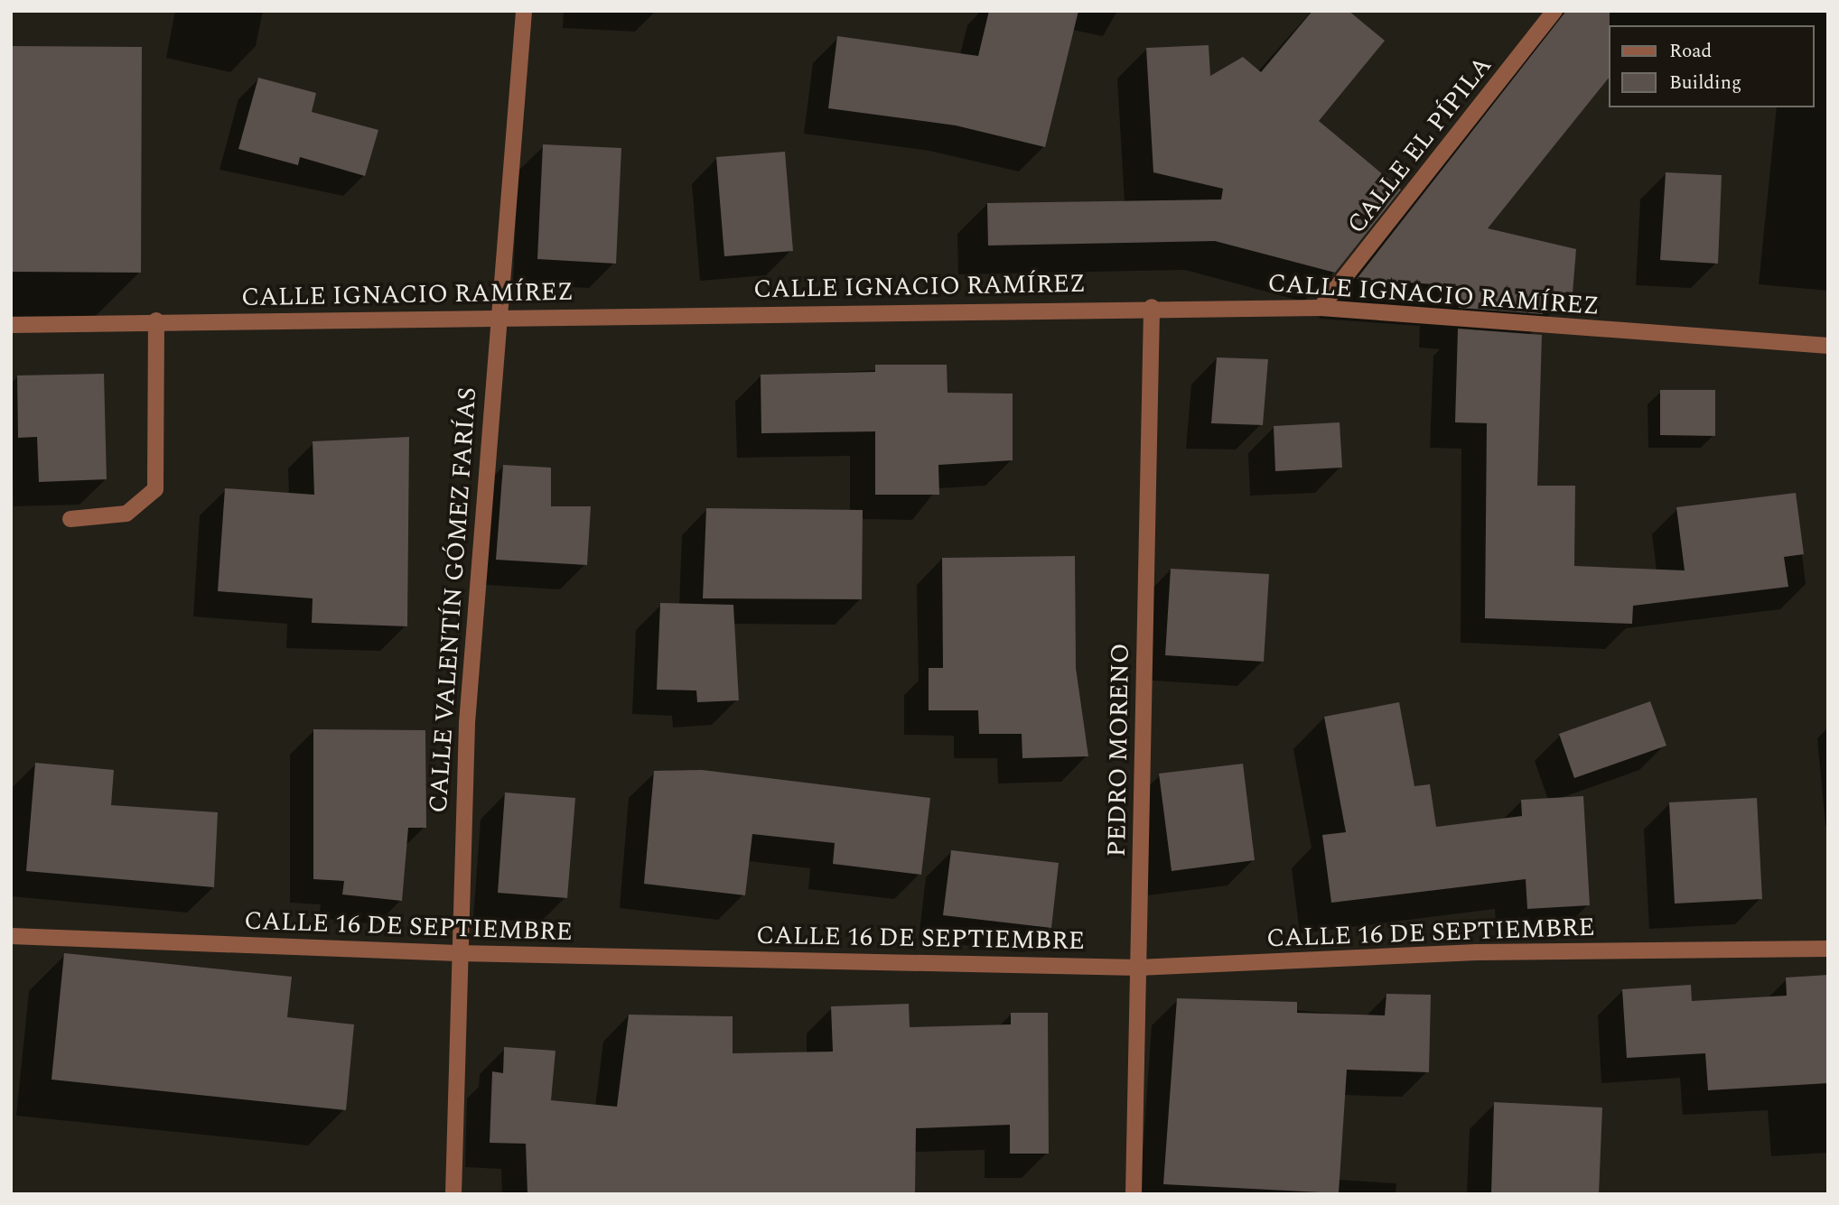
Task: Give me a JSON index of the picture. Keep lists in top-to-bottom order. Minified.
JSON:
{"streets":{"street":["CALLE EL PÍPILA","CALLE IGNACIO RAMÍREZ","CALLE VALENTÍN GÓMEZ FARÍAS","PEDRO MORENO","CALLE 16 DE SEPTIEMBRE"]},"crossings":[["CALLE EL PÍPILA","CALLE IGNACIO RAMÍREZ"],["CALLE IGNACIO RAMÍREZ","CALLE VALENTÍN GÓMEZ FARÍAS"],["CALLE IGNACIO RAMÍREZ","PEDRO MORENO"],["CALLE VALENTÍN GÓMEZ FARÍAS","CALLE 16 DE SEPTIEMBRE"],["PEDRO MORENO","CALLE 16 DE SEPTIEMBRE"]],"legend":["Road","Building"]}
